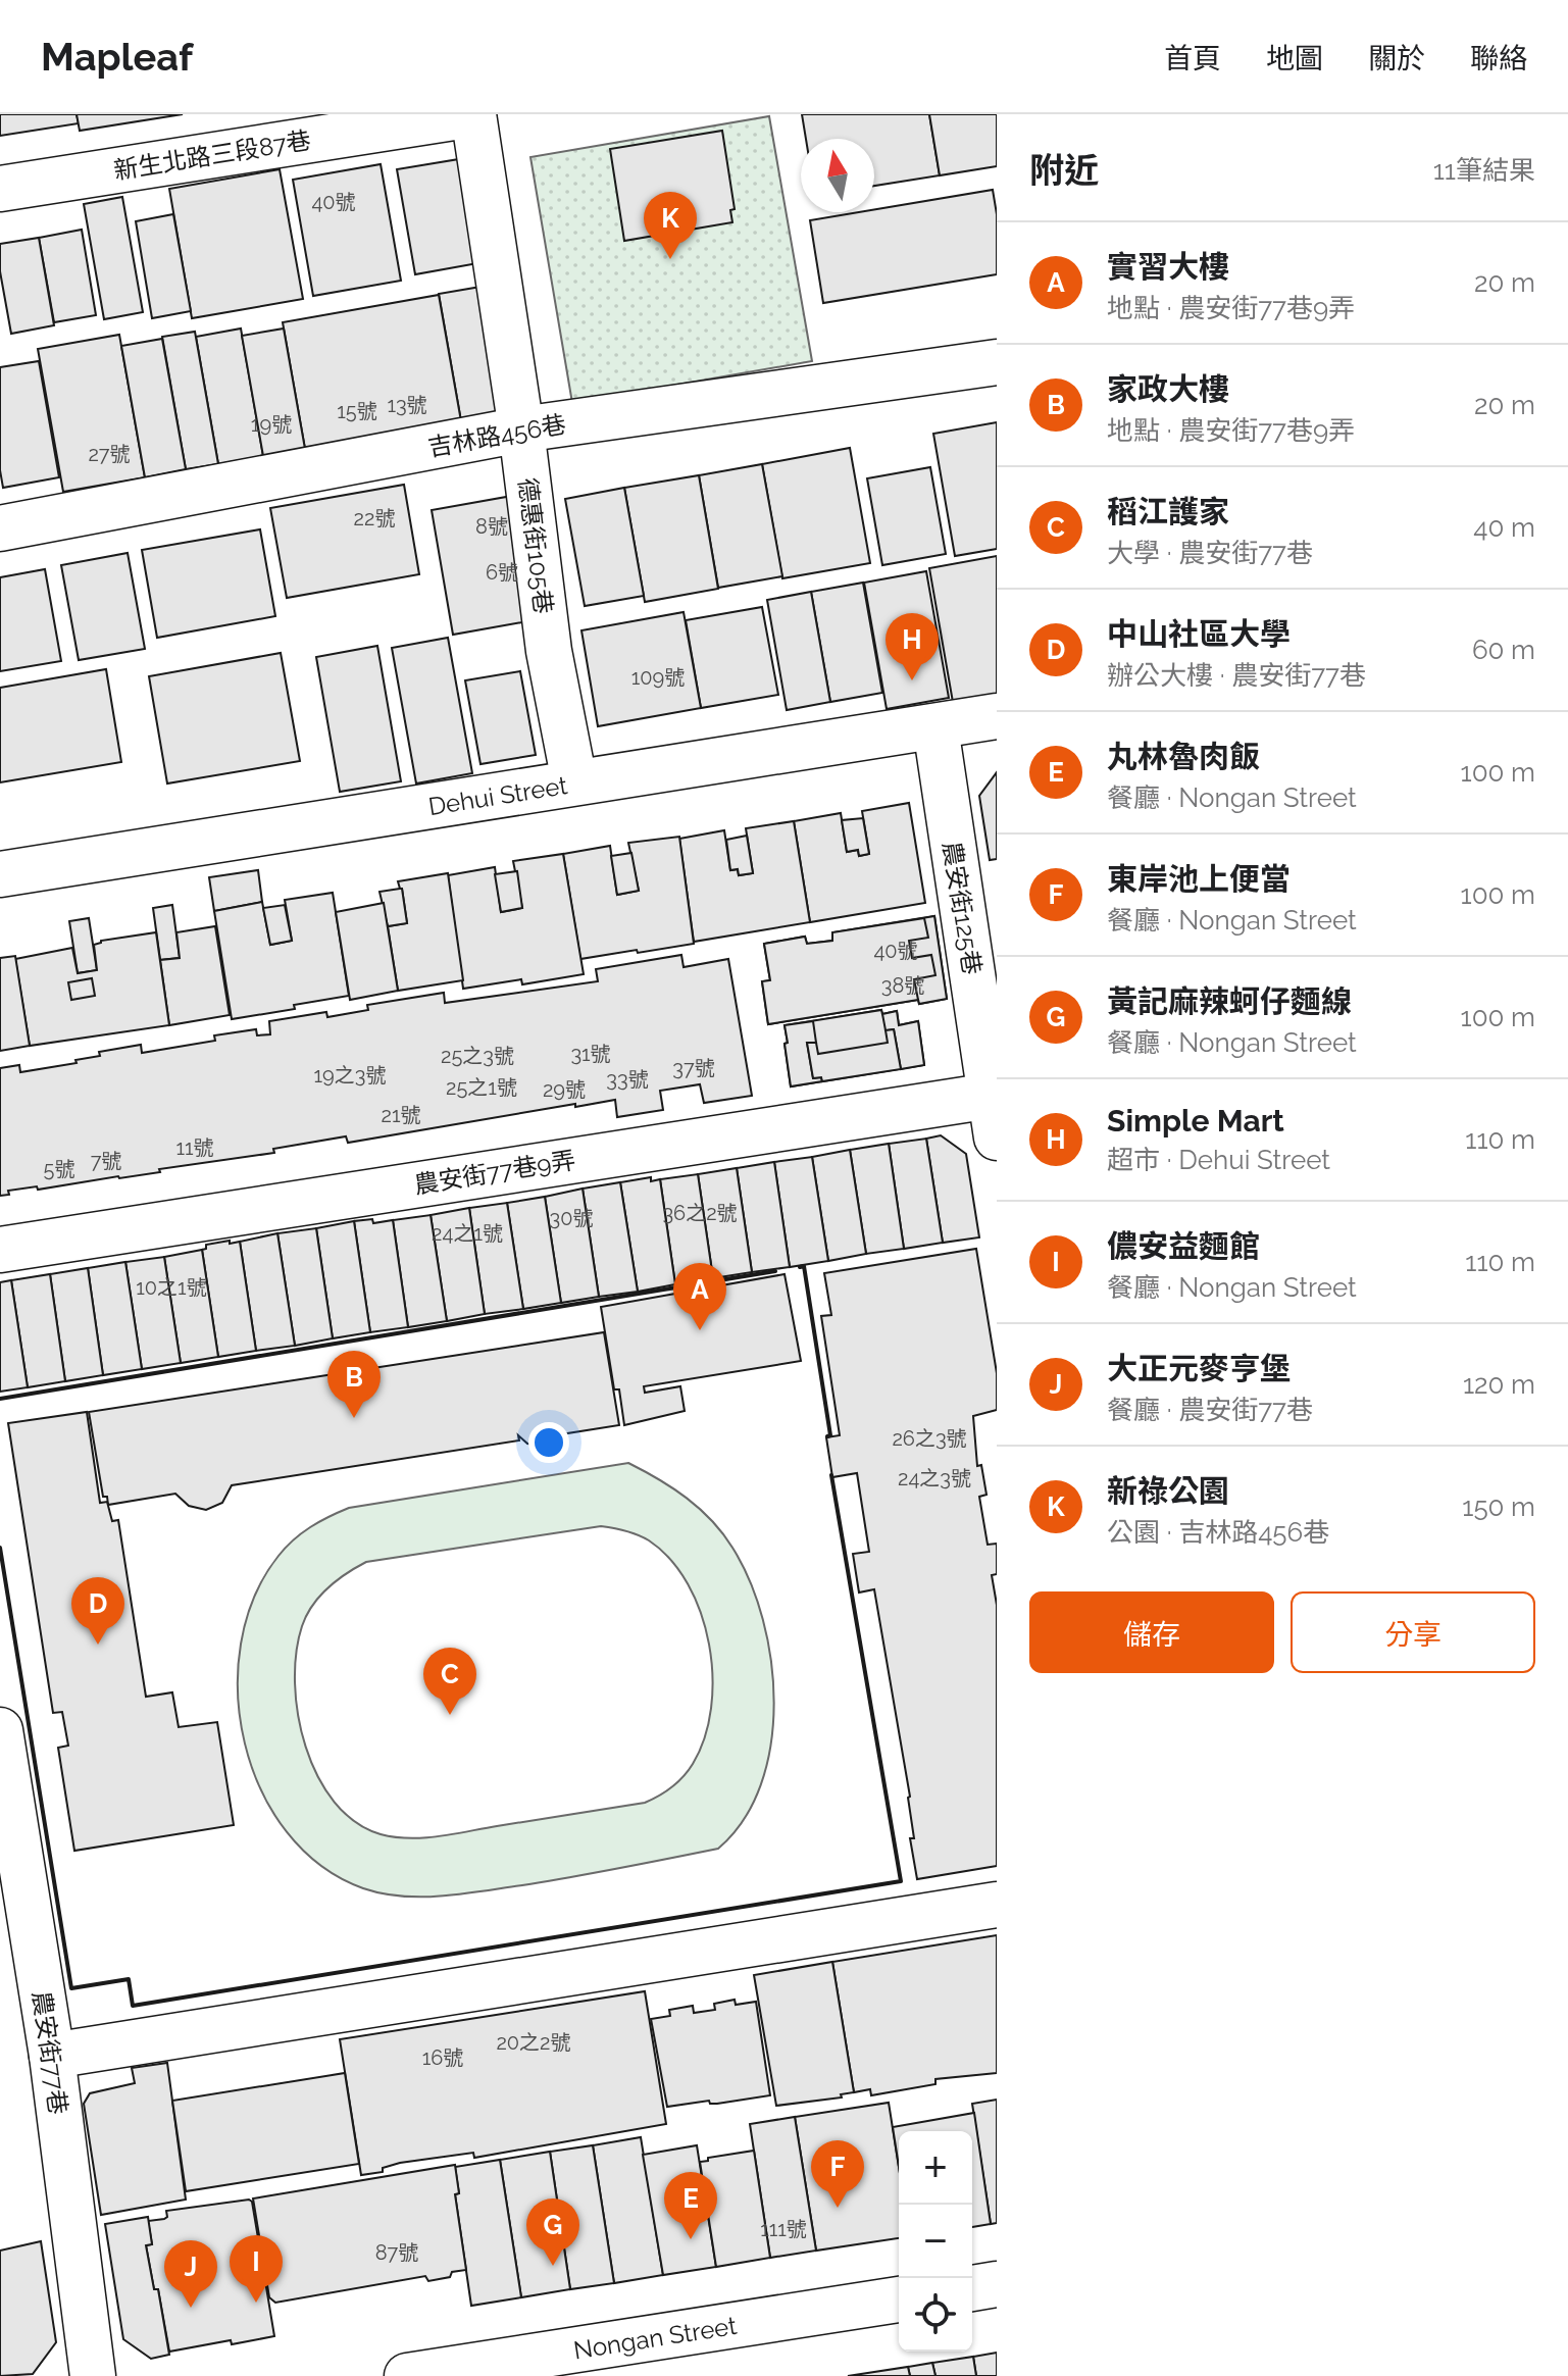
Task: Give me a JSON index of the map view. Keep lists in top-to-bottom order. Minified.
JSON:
{"streets":{"street":["新生北路三段87巷","吉林路456巷","德惠街105巷","Dehui Street","農安街125巷","農安街77巷9弄","農安街77巷","Nongan Street"]},"crossings":[["新生北路三段87巷","德惠街105巷"],["吉林路456巷","德惠街105巷"],["德惠街105巷","Dehui Street"],["Dehui Street","農安街125巷"],["農安街125巷","農安街77巷9弄"]],"house_numbers":["40號","13號","15號","19號","27號","22號","8號","6號","109號","40號","38號","31號","25之3號","37號","19之3號","33號","25之1號","29號","21號","11號","7號","5號","36之2號","30號","24之1號","10之1號","26之3號","24之3號","20之2號","16號","111號","87號"],"north":"top","page":{"header":"Mapleaf","nav":["首頁","地圖","關於","聯絡"],"heading":["附近","11筆結果"],"pins":["K","H","A","B","D","C","F","E","G","I","J"],"list":[{"mark":"A","name":"實習大樓","note":"地點 · 農安街77巷9弄","value":"20 m"},{"mark":"B","name":"家政大樓","note":"地點 · 農安街77巷9弄","value":"20 m"},{"mark":"C","name":"稻江護家","note":"大學 · 農安街77巷","value":"40 m"},{"mark":"D","name":"中山社區大學","note":"辦公大樓 · 農安街77巷","value":"60 m"},{"mark":"E","name":"丸林魯肉飯","note":"餐廳 · Nongan Street","value":"100 m"},{"mark":"F","name":"東岸池上便當","note":"餐廳 · Nongan Street","value":"100 m"},{"mark":"G","name":"黃記麻辣蚵仔麵線","note":"餐廳 · Nongan Street","value":"100 m"},{"mark":"H","name":"Simple Mart","note":"超市 · Dehui Street","value":"110 m"},{"mark":"I","name":"儂安益麵館","note":"餐廳 · Nongan Street","value":"110 m"},{"mark":"J","name":"大正元麥亨堡","note":"餐廳 · 農安街77巷","value":"120 m"},{"mark":"K","name":"新祿公園","note":"公園 · 吉林路456巷","value":"150 m"}],"buttons":["儲存","分享"],"map_buttons":["+","−"]}}
